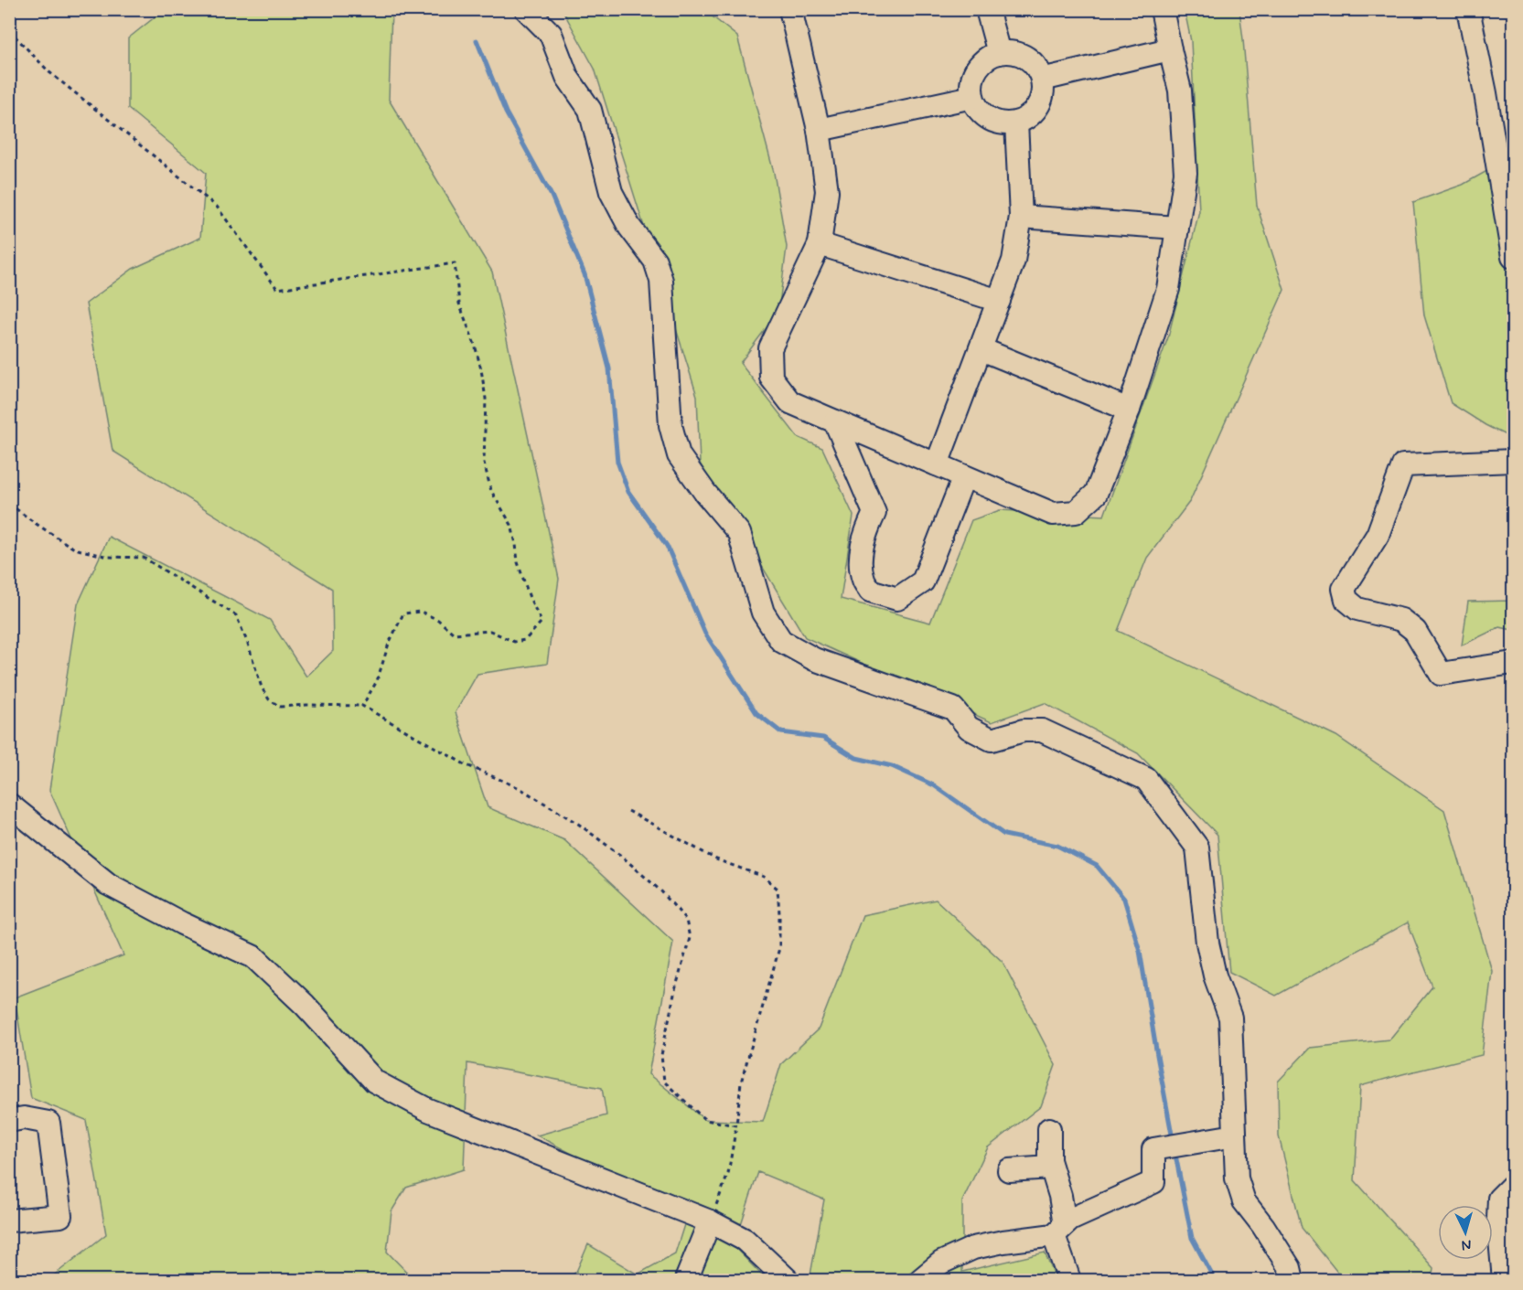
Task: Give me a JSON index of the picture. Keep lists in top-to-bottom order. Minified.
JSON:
{"north":"bottom"}
